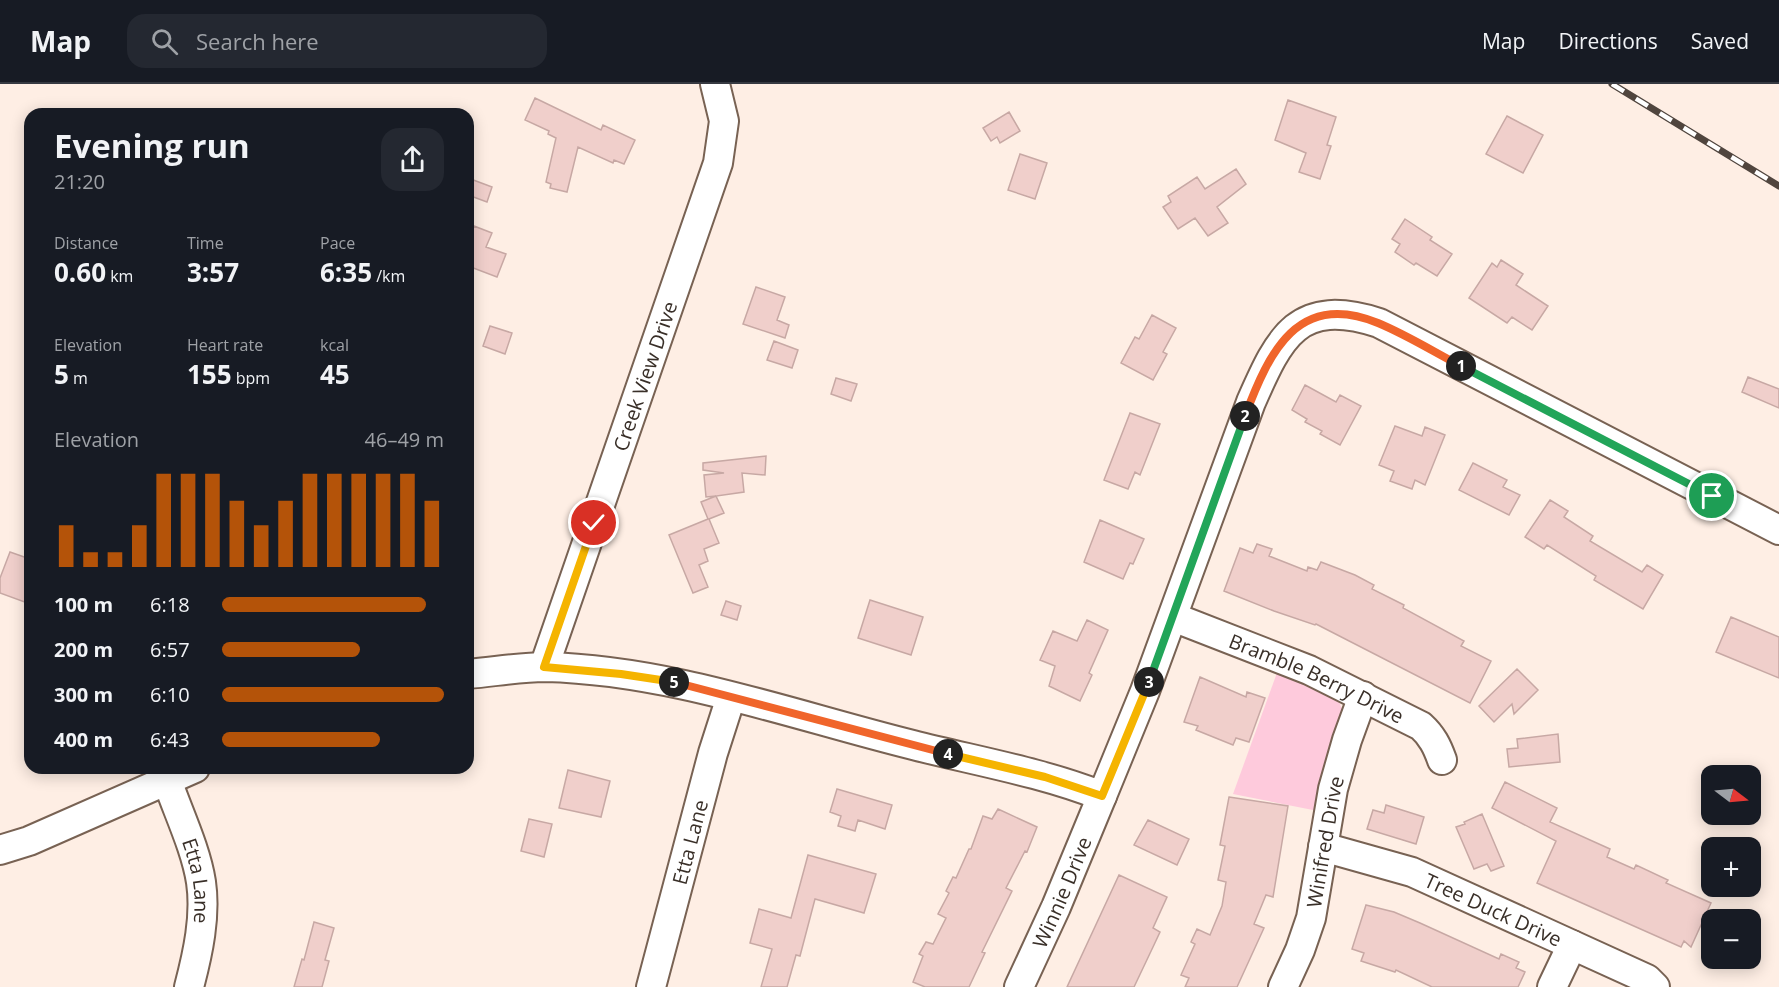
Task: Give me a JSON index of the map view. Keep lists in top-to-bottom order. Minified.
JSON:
{"streets":{"street":["Creek View Drive","Bramble Berry Drive","Etta Lane","Winifred Drive","Winnie Drive","Tree Duck Drive"]},"crossings":[["Bramble Berry Drive","Winifred Drive"],["Bramble Berry Drive","Winnie Drive"],["Winifred Drive","Tree Duck Drive"]],"north":"right","page":{"header":"Map","search":"Search here","nav":["Map","Directions","Saved"],"heading":["Evening run","21:20"],"stats":[["Distance","0.60 km"],["Time","3:57"],["Pace","6:35 /km"],["Elevation","5 m"],["Heart rate","155 bpm"],["kcal","45"]],"pins":["1","2","3","5","4"],"chart":["Elevation","46–49 m"],"list":[{"name":"100 m","note":"6:18"},{"name":"200 m","note":"6:57"},{"name":"300 m","note":"6:10"},{"name":"400 m","note":"6:43"}],"map_buttons":["+","−"]}}
